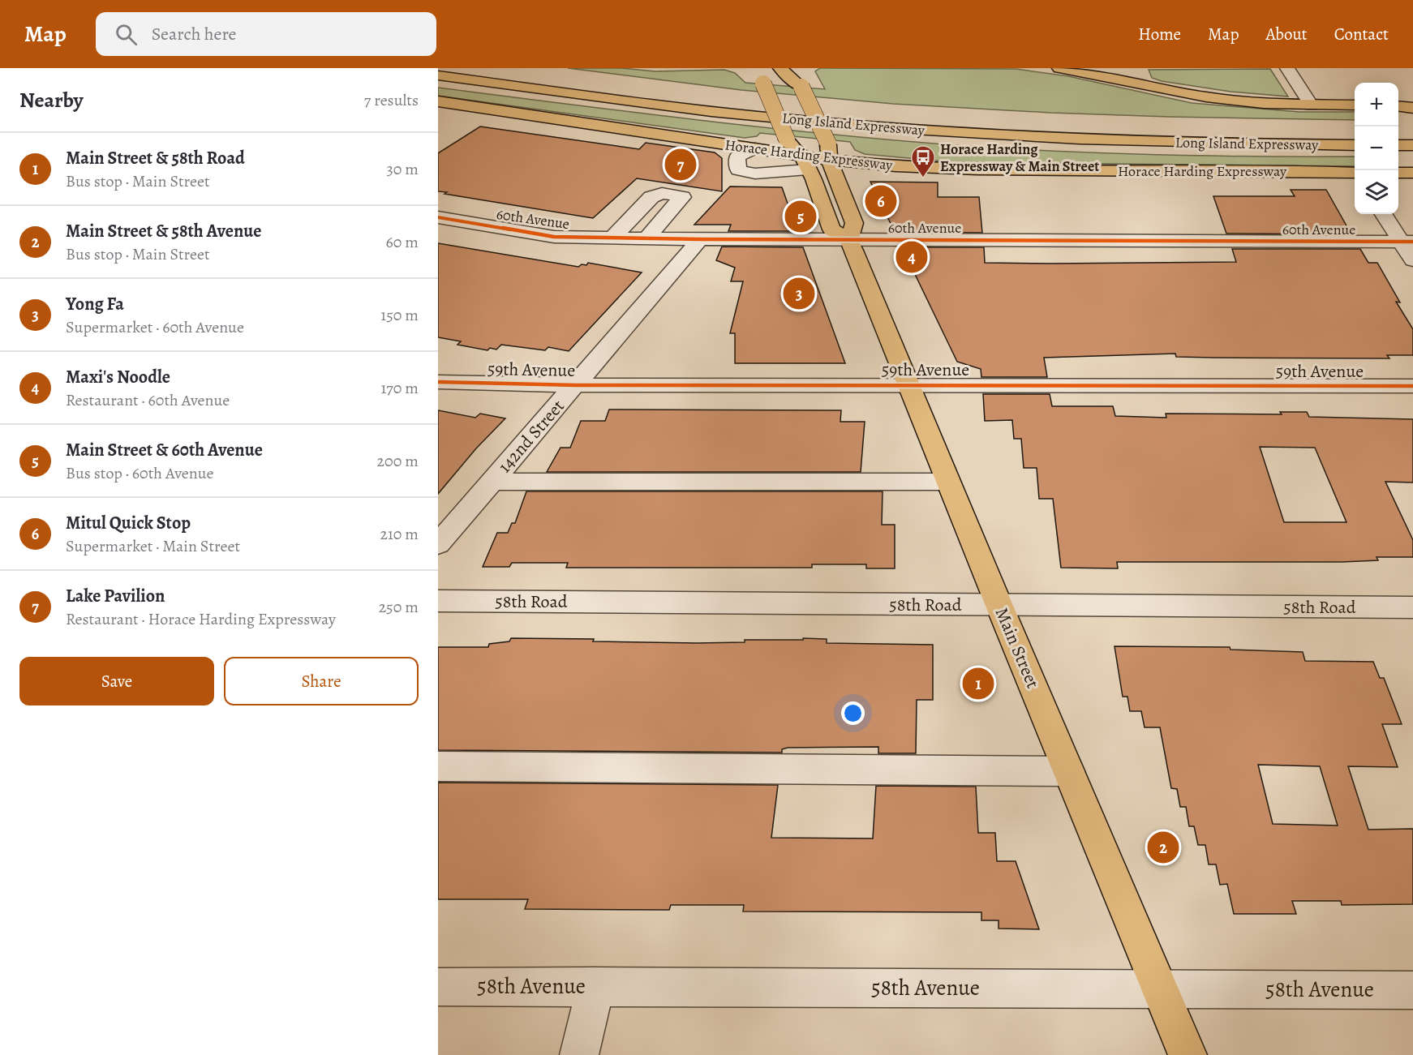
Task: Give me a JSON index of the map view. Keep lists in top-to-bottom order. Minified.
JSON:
{"streets":{"main road":["Long Island Expressway","Horace Harding Expressway","Main Street"],"street":["60th Avenue","59th Avenue","142nd Street","58th Road","58th Avenue"]},"crossings":[["Horace Harding Expressway","Main Street"],["60th Avenue","142nd Street"],["60th Avenue","Main Street"],["59th Avenue","142nd Street"],["59th Avenue","Main Street"],["58th Road","Main Street"],["Main Street","58th Avenue"]],"places":{"bus stop":["Horace Harding Expressway & Main Street"]},"page":{"header":"Map","search":"Search here","nav":["Home","Map","About","Contact"],"heading":["Nearby","7 results"],"map_buttons":["+","−"],"list":[{"mark":"1","name":"Main Street & 58th Road","note":"Bus stop · Main Street","value":"30 m"},{"mark":"2","name":"Main Street & 58th Avenue","note":"Bus stop · Main Street","value":"60 m"},{"mark":"3","name":"Yong Fa","note":"Supermarket · 60th Avenue","value":"150 m"},{"mark":"4","name":"Maxi's Noodle","note":"Restaurant · 60th Avenue","value":"170 m"},{"mark":"5","name":"Main Street & 60th Avenue","note":"Bus stop · 60th Avenue","value":"200 m"},{"mark":"6","name":"Mitul Quick Stop","note":"Supermarket · Main Street","value":"210 m"},{"mark":"7","name":"Lake Pavilion","note":"Restaurant · Horace Harding Expressway","value":"250 m"}],"pins":["7","6","5","4","3","1","2"],"buttons":["Save","Share"]}}
